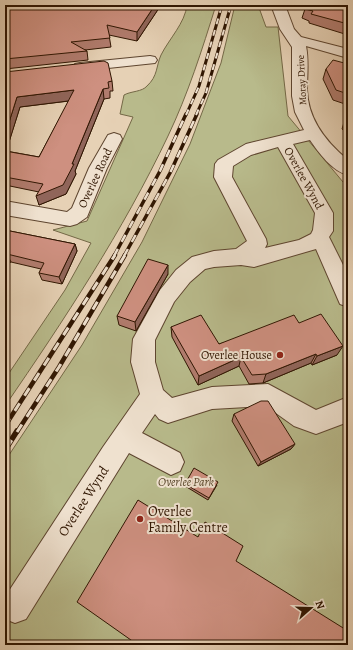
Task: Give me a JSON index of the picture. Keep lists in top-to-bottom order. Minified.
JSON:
{"streets":{"street":["Moray Drive","Overlee Road","Overlee Wynd"]},"crossings":[["Moray Drive","Overlee Wynd"]],"parks":["Overlee Park"],"places":["Overlee House","Overlee Family Centre"],"north":"right"}
